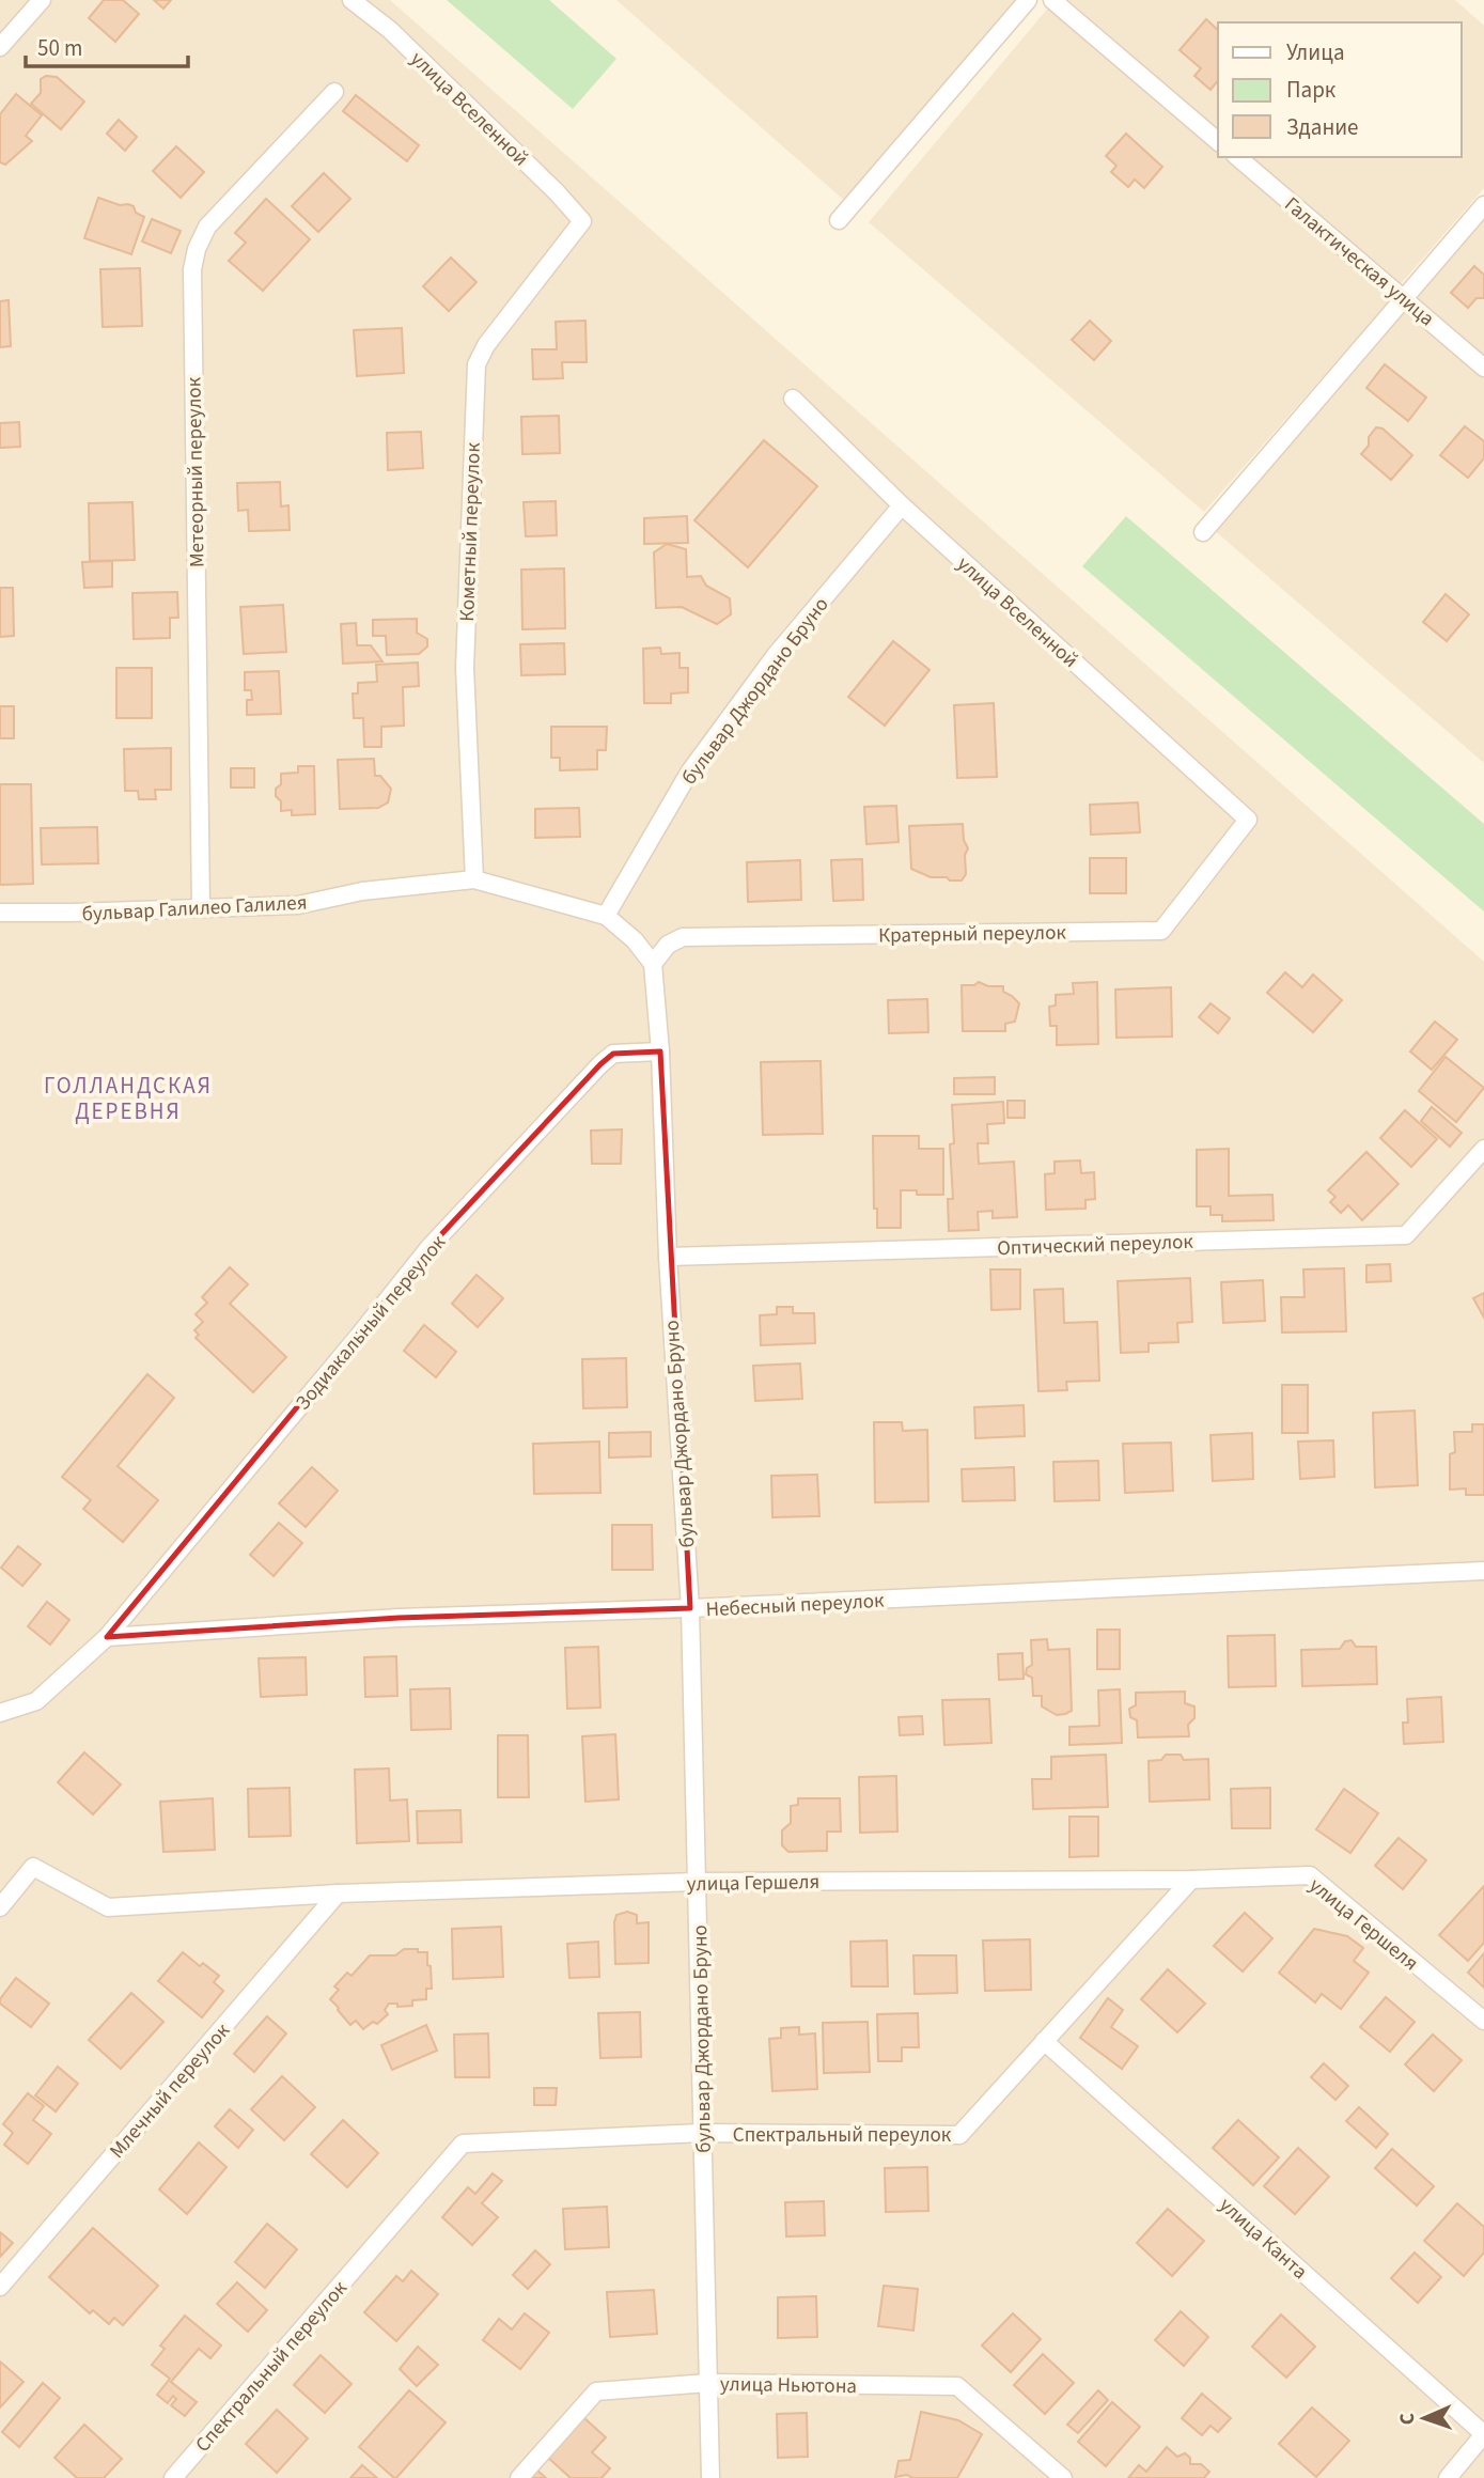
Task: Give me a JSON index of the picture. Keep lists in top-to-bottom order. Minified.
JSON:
{"streets":{"street":["улица Вселенной","Галактическая улица","Метеорный переулок","Кометный переулок","бульвар Джордано Бруно","бульвар Галилео Галилея","Кратерный переулок","Оптический переулок","Зодиакальный переулок","Небесный переулок","улица Гершеля","Млечный переулок","Спектральный переулок","улица Канта","улица Ньютона"]},"crossings":[["улица Вселенной","Кометный переулок"],["улица Вселенной","бульвар Джордано Бруно"],["улица Вселенной","Кратерный переулок"],["Метеорный переулок","бульвар Галилео Галилея"],["Кометный переулок","бульвар Галилео Галилея"],["бульвар Джордано Бруно","бульвар Галилео Галилея"],["бульвар Джордано Бруно","Кратерный переулок"],["бульвар Джордано Бруно","Оптический переулок"],["бульвар Джордано Бруно","Зодиакальный переулок"],["бульвар Джордано Бруно","Небесный переулок"],["бульвар Джордано Бруно","улица Гершеля"],["бульвар Джордано Бруно","Спектральный переулок"],["бульвар Джордано Бруно","улица Ньютона"],["Зодиакальный переулок","Небесный переулок"],["улица Гершеля","Млечный переулок"],["улица Гершеля","Спектральный переулок"],["Спектральный переулок","улица Канта"]],"districts":["ГОЛЛАНДСКАЯ ДЕРЕВНЯ"],"legend":["Улица","Парк","Здание"],"scale_bar":"50 m","north":"left"}
